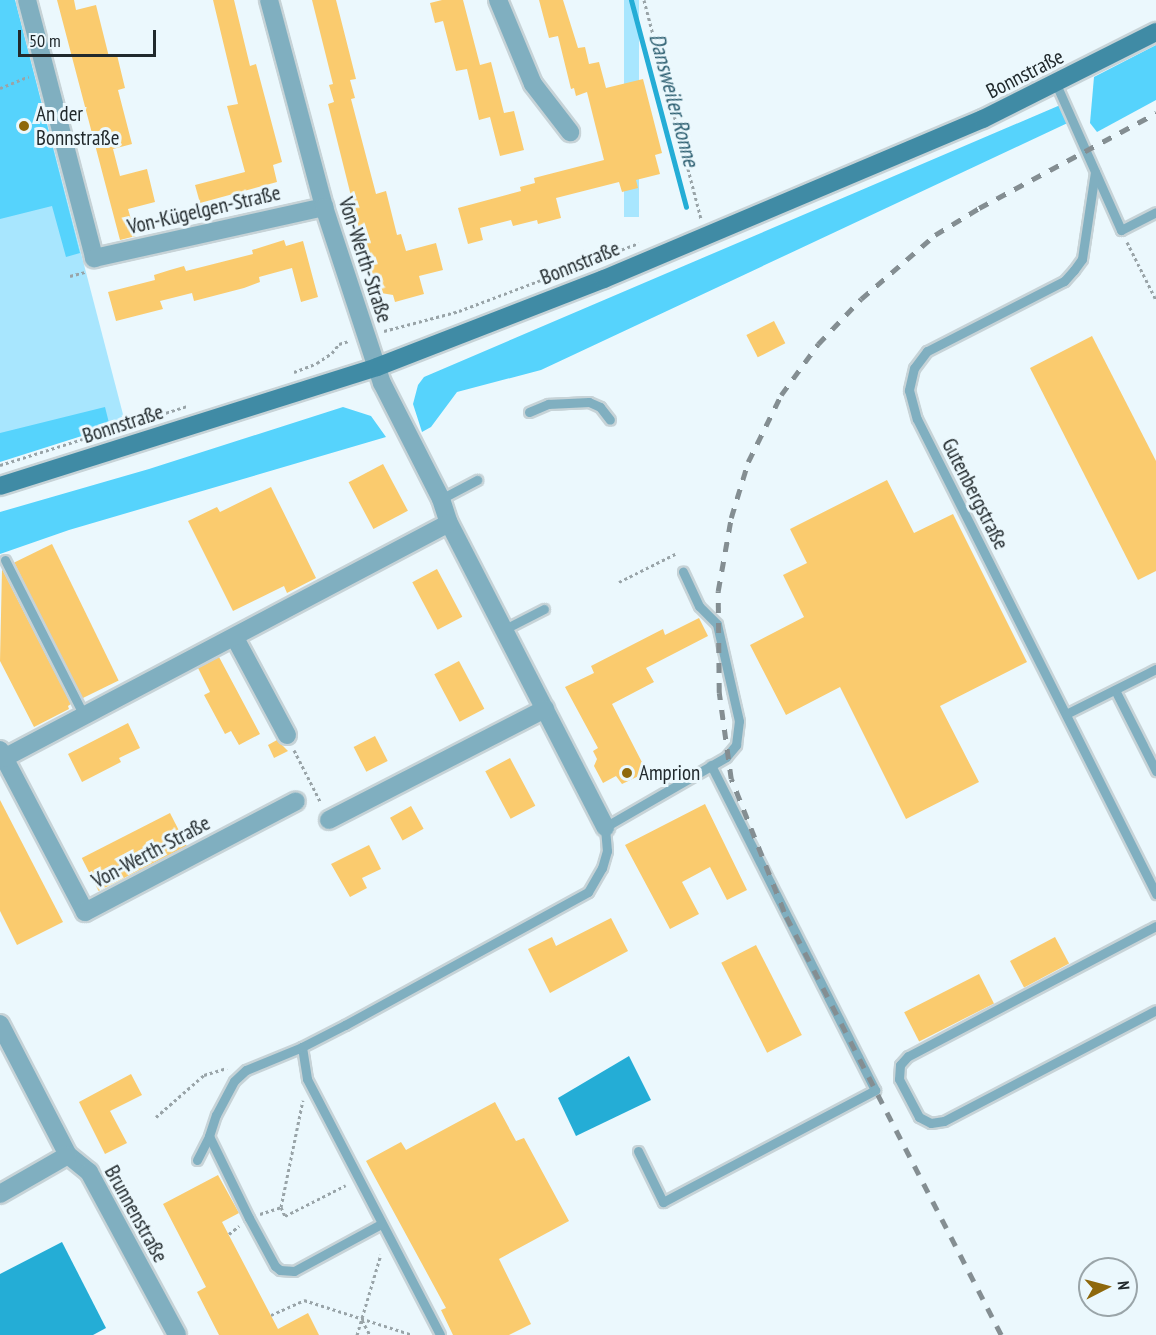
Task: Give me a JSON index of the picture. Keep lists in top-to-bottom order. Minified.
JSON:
{"streets":{"main road":["Bonnstraße"],"street":["Von-Kügelgen-Straße","Von-Werth-Straße","Brunnenstraße"],"lane":["Gutenbergstraße"]},"crossings":[["Bonnstraße","Von-Werth-Straße"],["Von-Kügelgen-Straße","Von-Werth-Straße"]],"water":["Dansweiler Ronne"],"places":["An der Bonnstraße","Amprion"],"scale_bar":"50 m","north":"right"}
